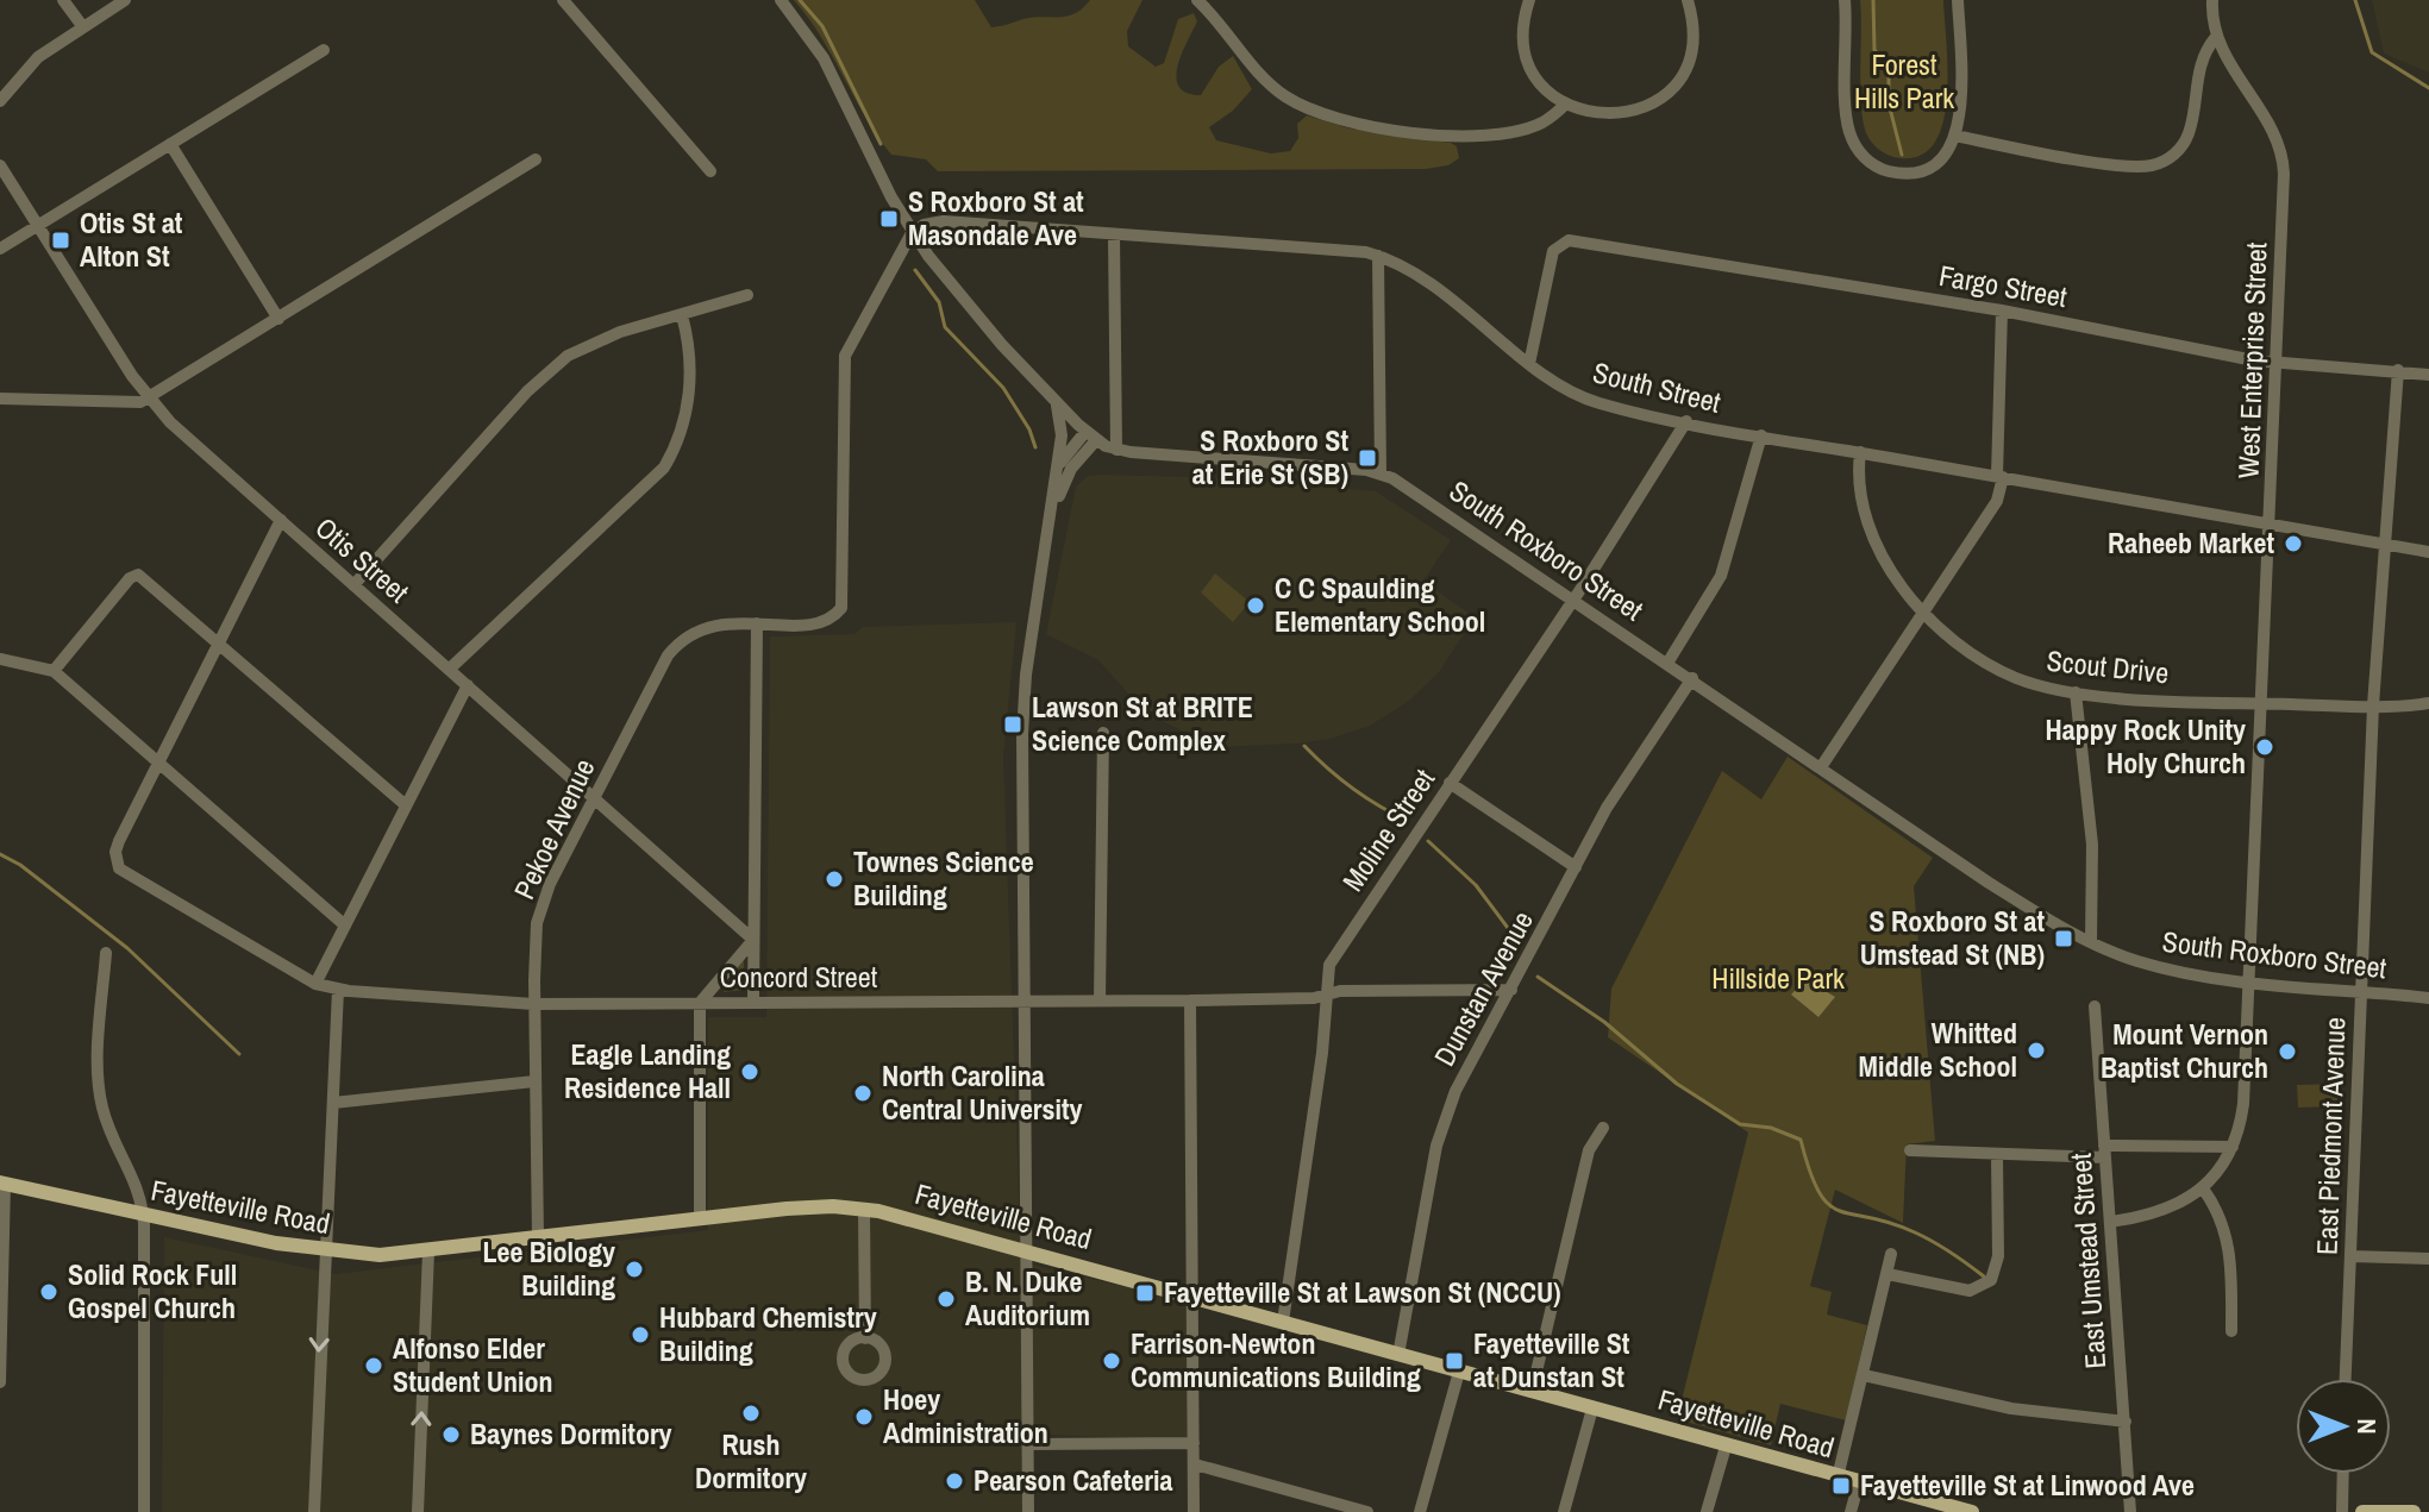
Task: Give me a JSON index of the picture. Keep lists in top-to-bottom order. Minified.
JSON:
{"streets":{"main road":["Fayetteville Road"],"street":["Fargo Street","West Enterprise Street","South Street","South Roxboro Street","Otis Street","Scout Drive","Pekoe Avenue","Moline Street","Concord Street","Dunstan Avenue","East Piedmont Avenue","East Umstead Street"]},"crossings":[["Fargo Street","West Enterprise Street"],["Fargo Street","South Street"],["Fargo Street","East Piedmont Avenue"],["West Enterprise Street","South Street"],["West Enterprise Street","South Roxboro Street"],["West Enterprise Street","Scout Drive"],["South Street","South Roxboro Street"],["South Street","Scout Drive"],["South Street","Pekoe Avenue"],["South Street","Moline Street"],["South Street","East Piedmont Avenue"],["South Roxboro Street","Pekoe Avenue"],["South Roxboro Street","Moline Street"],["South Roxboro Street","Dunstan Avenue"],["South Roxboro Street","East Piedmont Avenue"],["Otis Street","Pekoe Avenue"],["Scout Drive","East Piedmont Avenue"],["Pekoe Avenue","Concord Street"],["Pekoe Avenue","Fayetteville Road"],["Moline Street","Concord Street"],["Moline Street","Fayetteville Road"],["Concord Street","Dunstan Avenue"],["Dunstan Avenue","Fayetteville Road"]],"parks":["Forest Hills Park","Hillside Park"],"places":{"transit":["S Roxboro St at Masondale Ave","Otis St at Alton St","S Roxboro St at Erie St (SB)","Lawson St at BRITE Science Complex","S Roxboro St at Umstead St (NB)","Fayetteville St at Lawson St (NCCU)","Fayetteville St at Dunstan St","Fayetteville St at Linwood Ave"],"other":["Raheeb Market","C C Spaulding Elementary School","Happy Rock Unity Holy Church","Townes Science Building","Whitted Middle School","Mount Vernon Baptist Church","Eagle Landing Residence Hall","North Carolina Central University","Lee Biology Building","Solid Rock Full Gospel Church","B. N. Duke Auditorium","Hubbard Chemistry Building","Farrison-Newton Communications Building","Alfonso Elder Student Union","Rush Dormitory","Hoey Administration","Baynes Dormitory","Pearson Cafeteria"]},"north":"right"}
